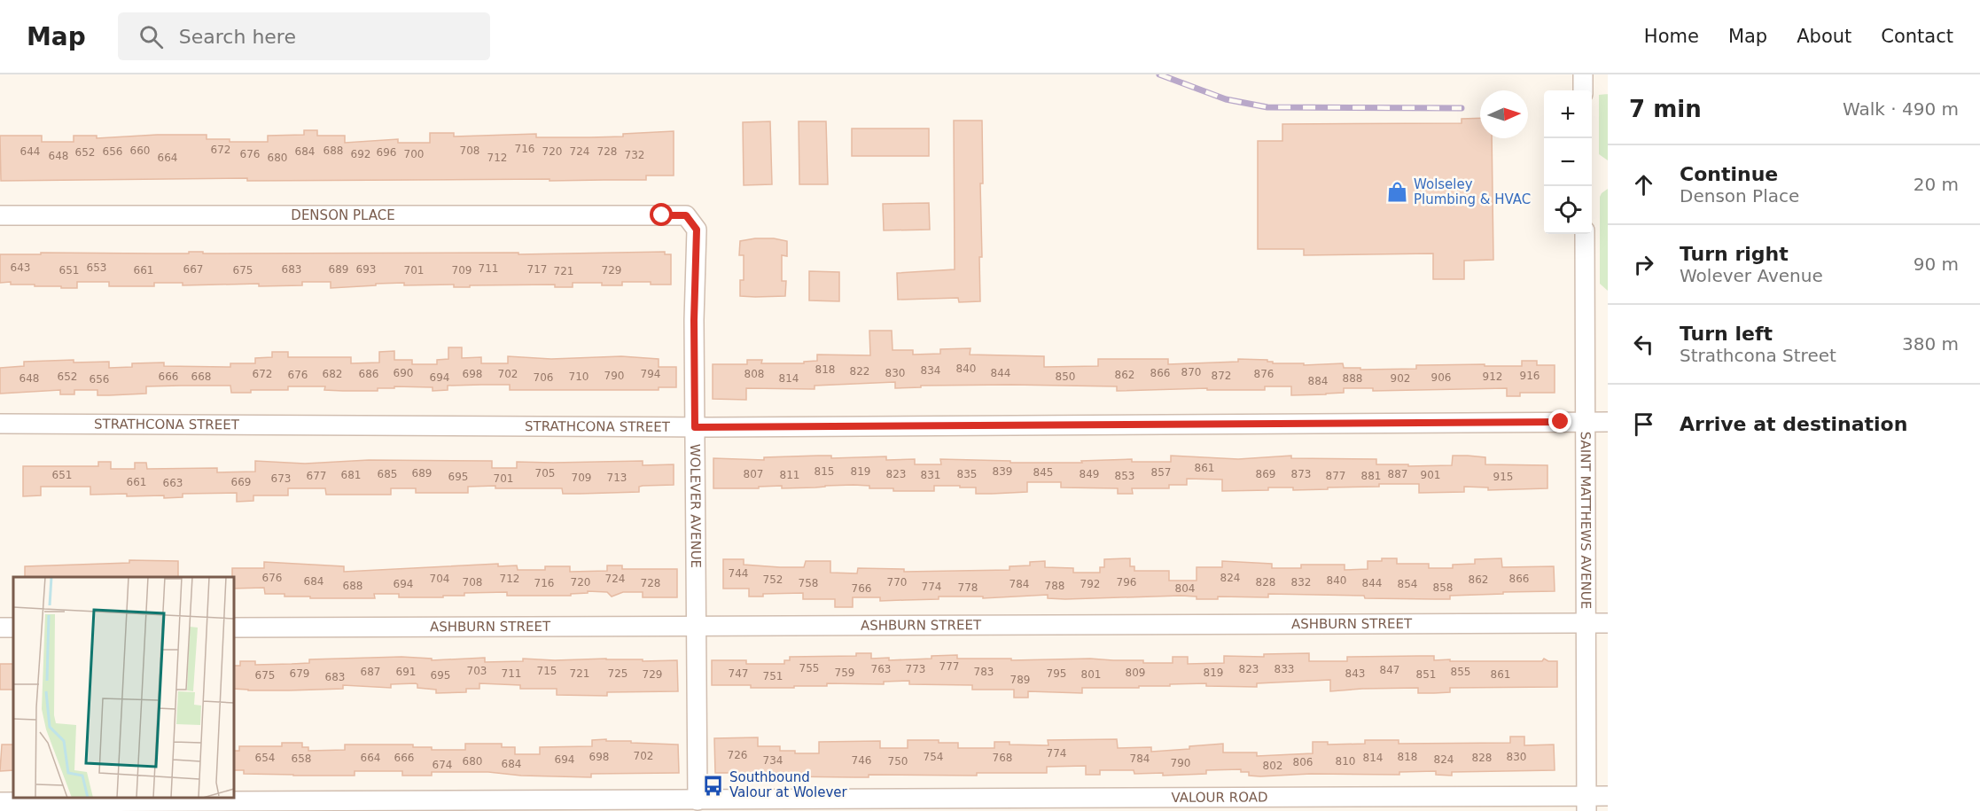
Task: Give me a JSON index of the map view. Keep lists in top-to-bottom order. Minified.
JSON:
{"streets":{"street":["DENSON PLACE","STRATHCONA STREET","WOLEVER AVENUE","SAINT MATTHEWS AVENUE","ASHBURN STREET","VALOUR ROAD"]},"crossings":[["DENSON PLACE","WOLEVER AVENUE"],["STRATHCONA STREET","WOLEVER AVENUE"],["STRATHCONA STREET","SAINT MATTHEWS AVENUE"],["WOLEVER AVENUE","ASHBURN STREET"],["WOLEVER AVENUE","VALOUR ROAD"],["SAINT MATTHEWS AVENUE","ASHBURN STREET"],["SAINT MATTHEWS AVENUE","VALOUR ROAD"]],"places":{"shop":["Wolseley Plumbing & HVAC"],"bus stop":["Southbound Valour at Wolever"]},"house_numbers":["716","672","660","688","708","644","656","684","720","724","728","652","696","676","692","700","732","648","664","680","712","643","653","711","667","683","689","693","717","651","661","675","701","709","729","721","840","818","834","822","870","690","830","844","866","672","682","686","698","702","794","808","876","676","862","790","872","916","652","666","668","710","850","912","694","706","906","648","814","888","902","656","884","861","815","819","839","845","857","689","705","685","807","823","835","849","869","873","887","651","681","811","831","901","677","853","877","881","695","915","709","713","673","701","661","669","663","744","676","824","704","712","724","866","752","862","840","684","708","720","770","796","828","832","716","728","758","844","694","784","792","854","688","788","774","778","858","766","804","777","755","763","773","823","833","847","703","715","687","691","783","855","759","809","819","679","711","721","725","747","795","843","729","801","851","861","675","695","751","683","789","774","726","702","698","754","818","830","654","664","666","768","814","828","658","784","694","824","734","746","680","750","810","806","790","684","674","802"],"north":"right","page":{"header":"Map","search":"Search here","nav":["Home","Map","About","Contact"],"heading":["7 min","Walk · 490 m"],"map_buttons":["+","−"],"list":[["Continue","Denson Place","20 m"],["Turn right","Wolever Avenue","90 m"],["Turn left","Strathcona Street","380 m"],"Arrive at destination"]}}
